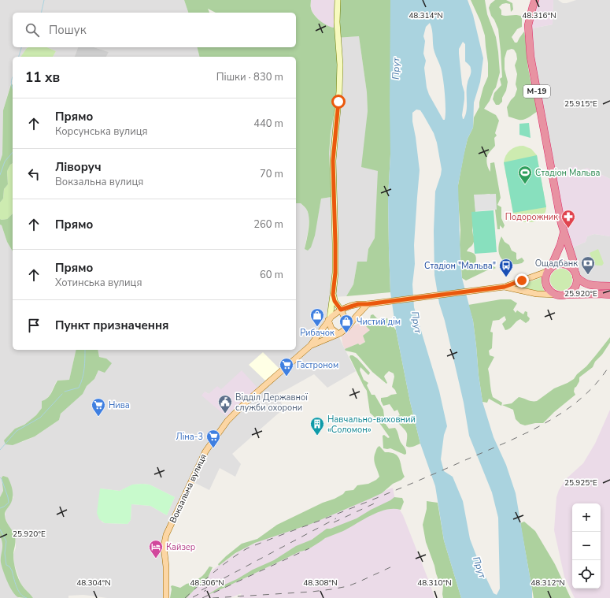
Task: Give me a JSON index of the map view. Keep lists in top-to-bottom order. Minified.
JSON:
{"streets":{"highway":["М-19"],"main road":["Вокзальна вулиця"]},"water":["Прут"],"places":{"sports":["Стадіон Мальва"],"pharmacy":["Подорожник"],"bank":["Ощадбанк"],"bus stop":["Стадіон \"Мальва\""],"shop":["Рибачок","Чистий дім"],"supermarket":["Гастроном","Нива","Ліна-3"],"public building":["Відділ Державної служби охорони"],"building":["Навчально-виховний «Соломон»"],"hotel":["Кайзер"]},"page":{"search":"Пошук","heading":["11 хв","Пішки · 830 m"],"list":[["Прямо","Корсунська вулиця","440 m"],["Ліворуч","Вокзальна вулиця","70 m"],["Прямо","260 m"],["Прямо","Хотинська вулиця","60 m"],"Пункт призначення"],"map_buttons":["+","−"]},"coordinates":["48.314°N","48.316°N","25.915°E","25.920°E","25.925°E","48.304°N","48.306°N","48.308°N","48.310°N","48.312°N"]}
